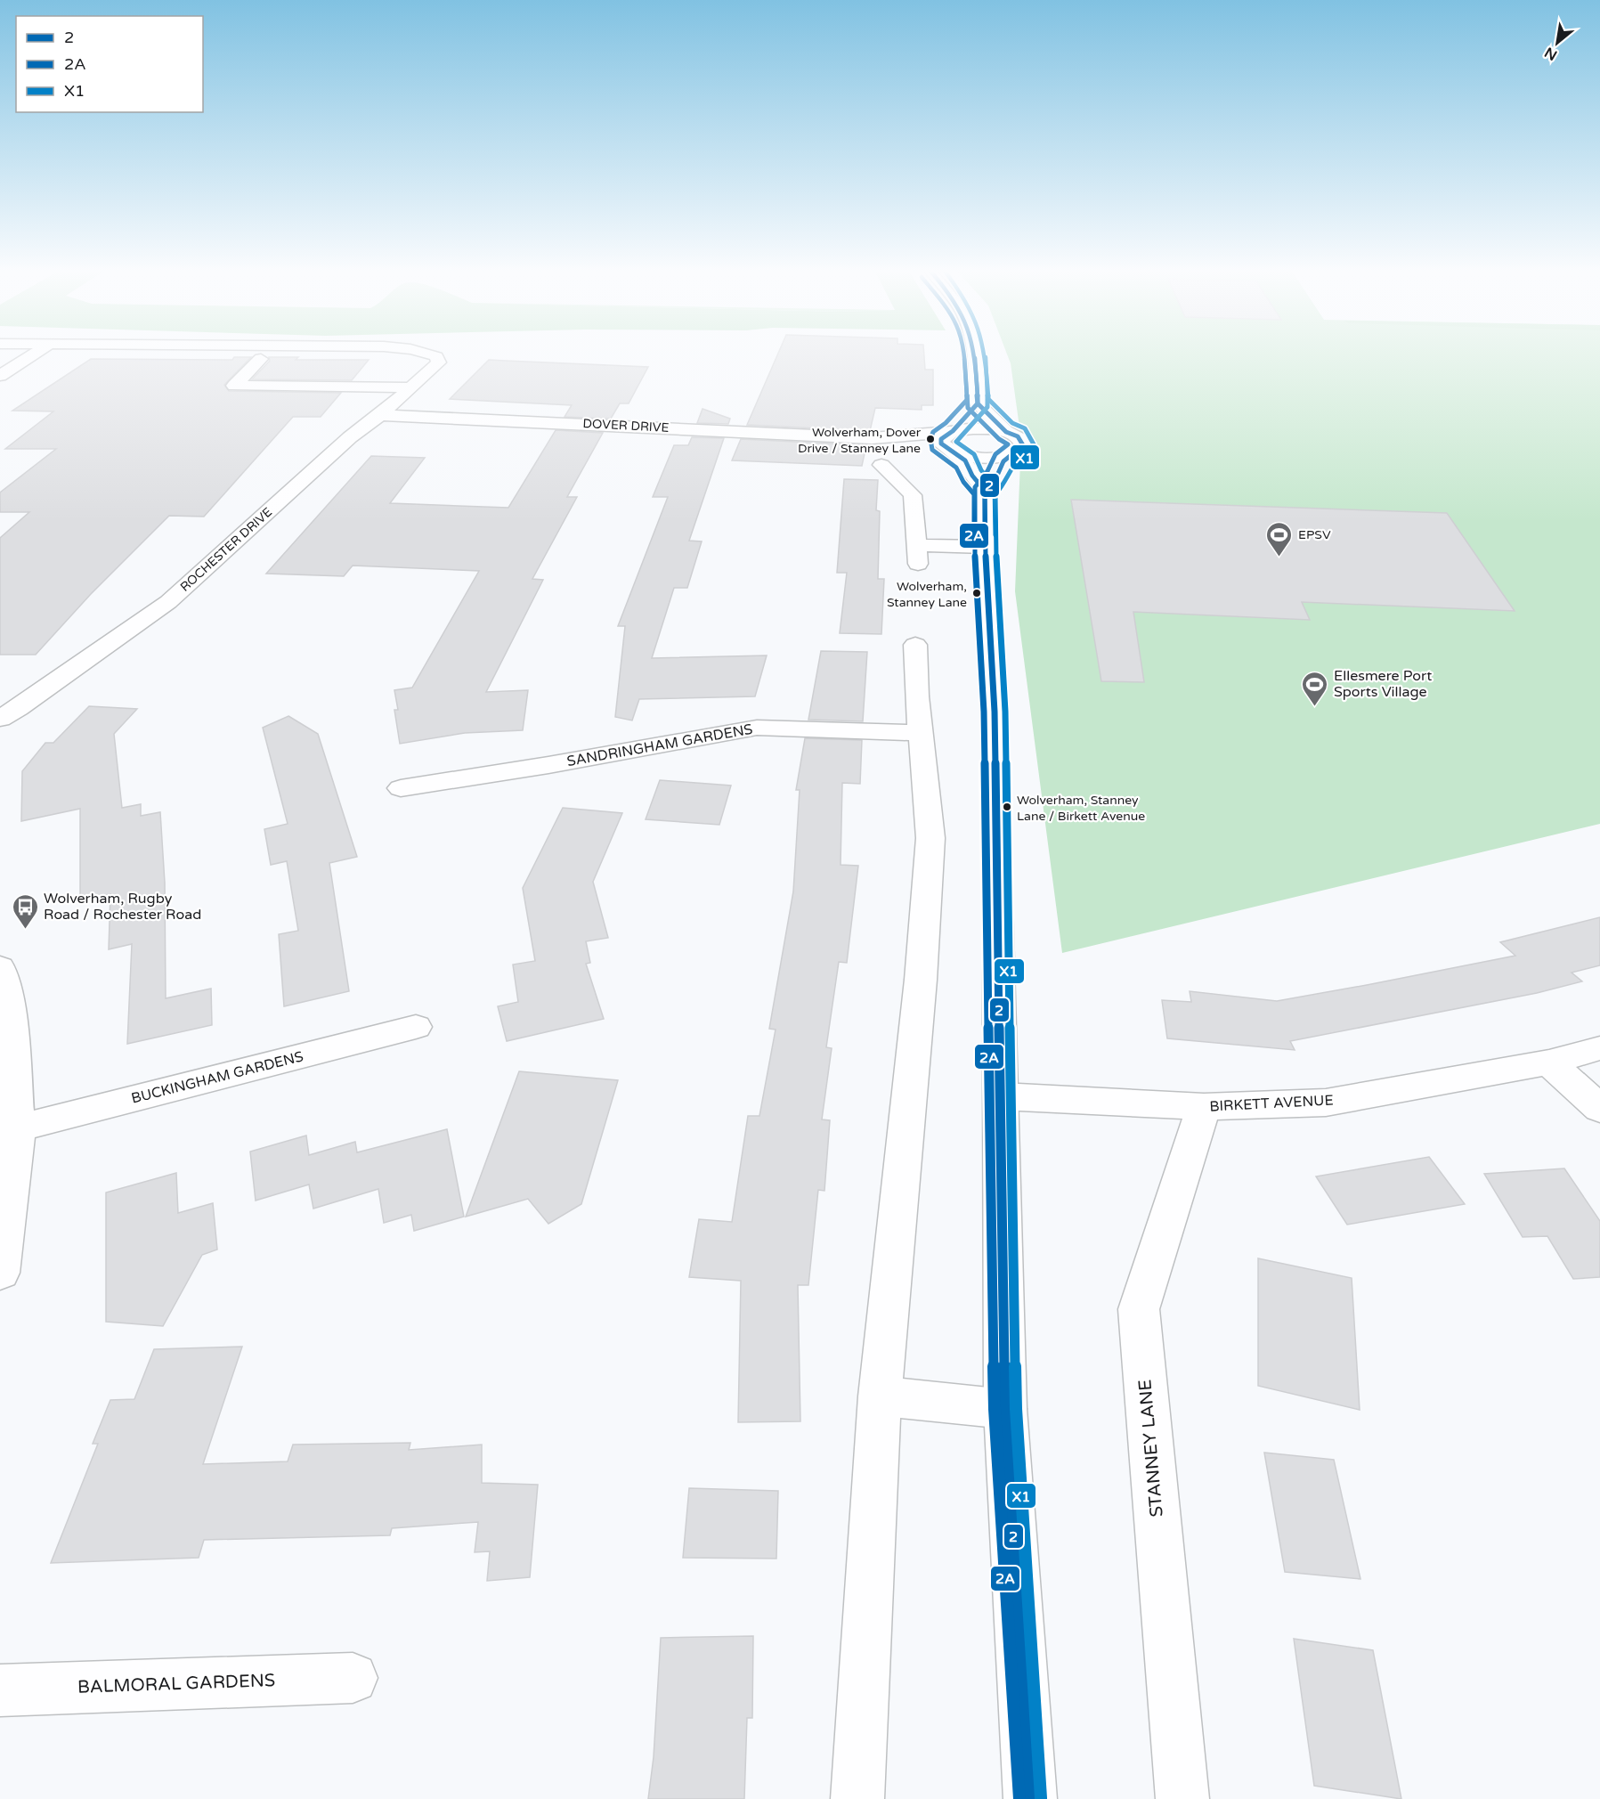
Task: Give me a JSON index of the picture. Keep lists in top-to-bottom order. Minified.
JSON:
{"streets":{"street":["DOVER DRIVE","ROCHESTER DRIVE","SANDRINGHAM GARDENS","BUCKINGHAM GARDENS","BIRKETT AVENUE","STANNEY LANE","BALMORAL GARDENS"]},"crossings":[["DOVER DRIVE","ROCHESTER DRIVE"],["BIRKETT AVENUE","STANNEY LANE"]],"places":{"other":["Wolverham, Dover Drive / Stanney Lane","Wolverham, Stanney Lane","Wolverham, Stanney Lane / Birkett Avenue"],"sports":["EPSV","Ellesmere Port Sports Village"],"bus stop":["Wolverham, Rugby Road / Rochester Road"]},"lines":["transit line 2","transit line 2A","transit line X1"],"legend":["2","2A","X1"],"north":"bottom left"}
